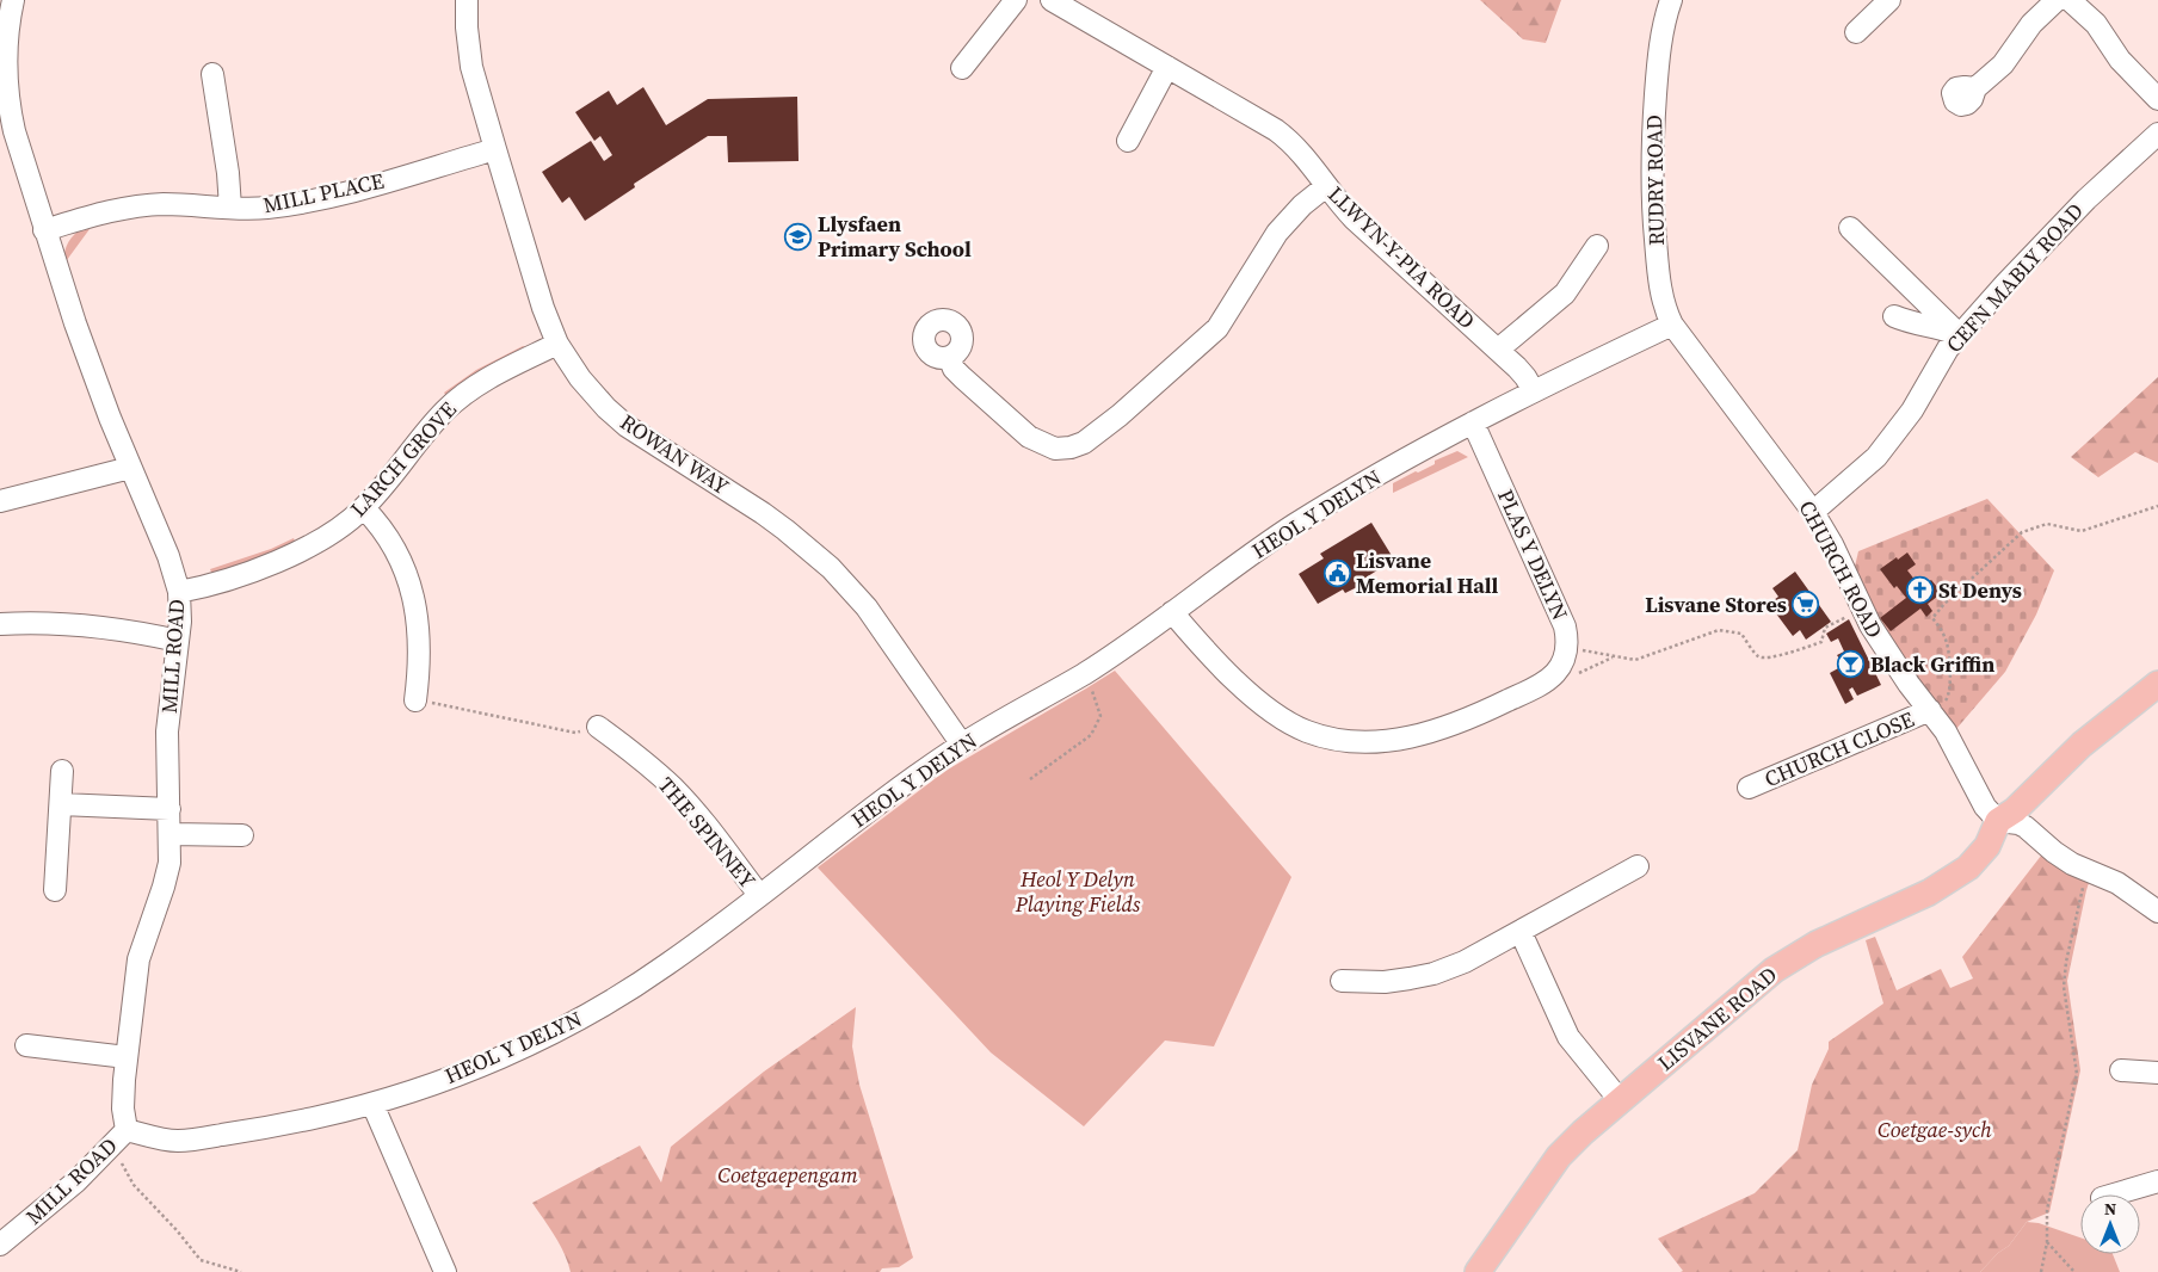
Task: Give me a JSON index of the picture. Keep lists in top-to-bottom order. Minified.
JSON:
{"streets":{"main road":["LISVANE ROAD"],"street":["RUDRY ROAD","MILL PLACE","LLWYN-Y-PIA ROAD","CEFN MABLY ROAD","ROWAN WAY","LARCH GROVE","HEOL Y DELYN","PLAS Y DELYN","CHURCH ROAD","MILL ROAD","CHURCH CLOSE","THE SPINNEY"]},"crossings":[["RUDRY ROAD","HEOL Y DELYN"],["RUDRY ROAD","CHURCH ROAD"],["MILL PLACE","ROWAN WAY"],["MILL PLACE","MILL ROAD"],["LLWYN-Y-PIA ROAD","HEOL Y DELYN"],["CEFN MABLY ROAD","CHURCH ROAD"],["ROWAN WAY","LARCH GROVE"],["ROWAN WAY","HEOL Y DELYN"],["LARCH GROVE","MILL ROAD"],["HEOL Y DELYN","PLAS Y DELYN"],["HEOL Y DELYN","CHURCH ROAD"],["HEOL Y DELYN","MILL ROAD"],["HEOL Y DELYN","THE SPINNEY"],["CHURCH ROAD","CHURCH CLOSE"],["CHURCH ROAD","LISVANE ROAD"]],"parks":["Heol Y Delyn Playing Fields","Coetgae-sych","Coetgaepengam"],"places":{"school or university":["Llysfaen Primary School"],"public building":["Lisvane Memorial Hall"],"church":["St Denys"],"supermarket":["Lisvane Stores"],"bar":["Black Griffin"]},"north":"top"}
